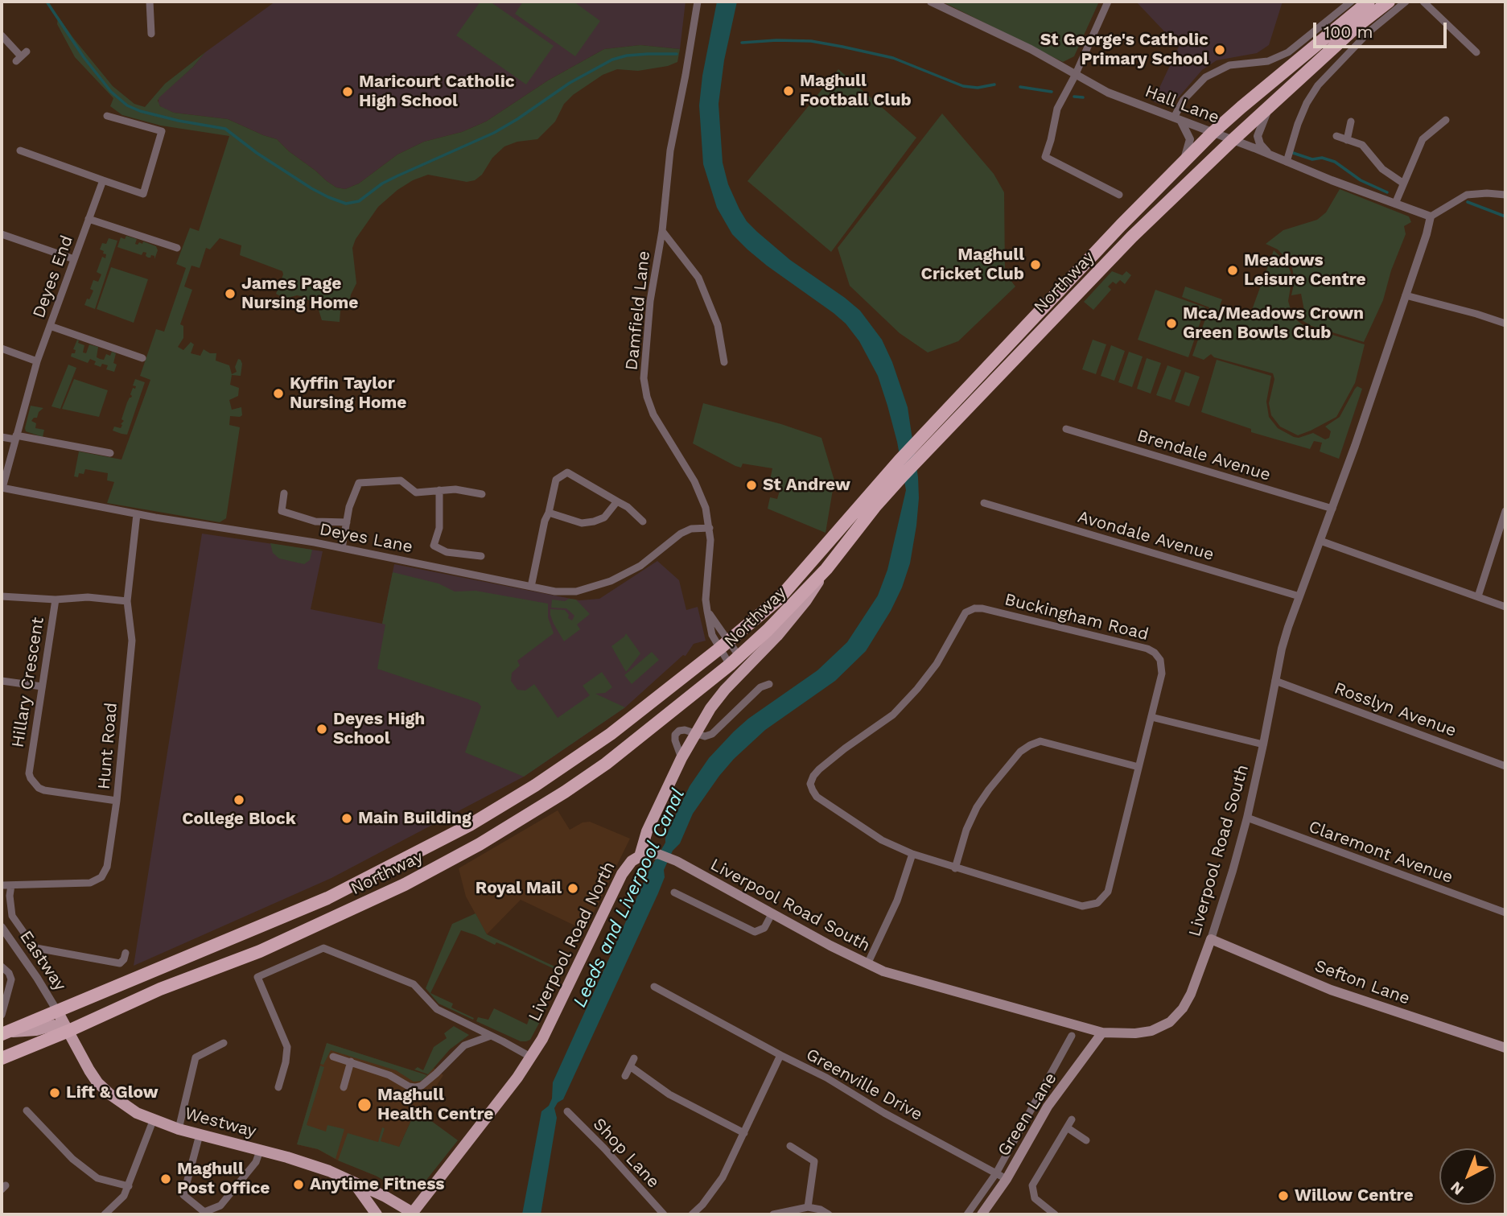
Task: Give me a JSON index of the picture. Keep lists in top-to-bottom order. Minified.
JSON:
{"streets":{"highway":["Northway"],"main road":["Liverpool Road South","Liverpool Road North","Sefton Lane","Green Lane","Westway"],"street":["Hall Lane","Deyes End","Damfield Lane","Brendale Avenue","Avondale Avenue","Deyes Lane","Buckingham Road","Hillary Crescent","Rosslyn Avenue","Hunt Road","Claremont Avenue","Eastway","Greenville Drive","Shop Lane"]},"crossings":[["Hall Lane","Northway"],["Hall Lane","Liverpool Road South"],["Deyes End","Deyes Lane"],["Northway","Damfield Lane"],["Northway","Liverpool Road North"],["Northway","Eastway"],["Northway","Westway"],["Damfield Lane","Deyes Lane"],["Brendale Avenue","Liverpool Road South"],["Avondale Avenue","Liverpool Road South"],["Deyes Lane","Hunt Road"],["Hillary Crescent","Hunt Road"],["Rosslyn Avenue","Liverpool Road South"],["Liverpool Road South","Claremont Avenue"],["Liverpool Road South","Liverpool Road North"],["Liverpool Road South","Sefton Lane"],["Liverpool Road South","Green Lane"],["Liverpool Road North","Westway"],["Eastway","Westway"],["Greenville Drive","Green Lane"]],"water":["Leeds and Liverpool Canal"],"places":["St George's Catholic Primary School","Maghull Football Club","Maricourt Catholic High School","Maghull Cricket Club","Meadows Leisure Centre","James Page Nursing Home","Mca/Meadows Crown Green Bowls Club","Kyffin Taylor Nursing Home","St Andrew","Deyes High School","College Block","Main Building","Royal Mail","Lift & Glow","Maghull Health Centre","Maghull Post Office","Anytime Fitness","Willow Centre"],"scale_bar":"100 m","north":"bottom left"}
